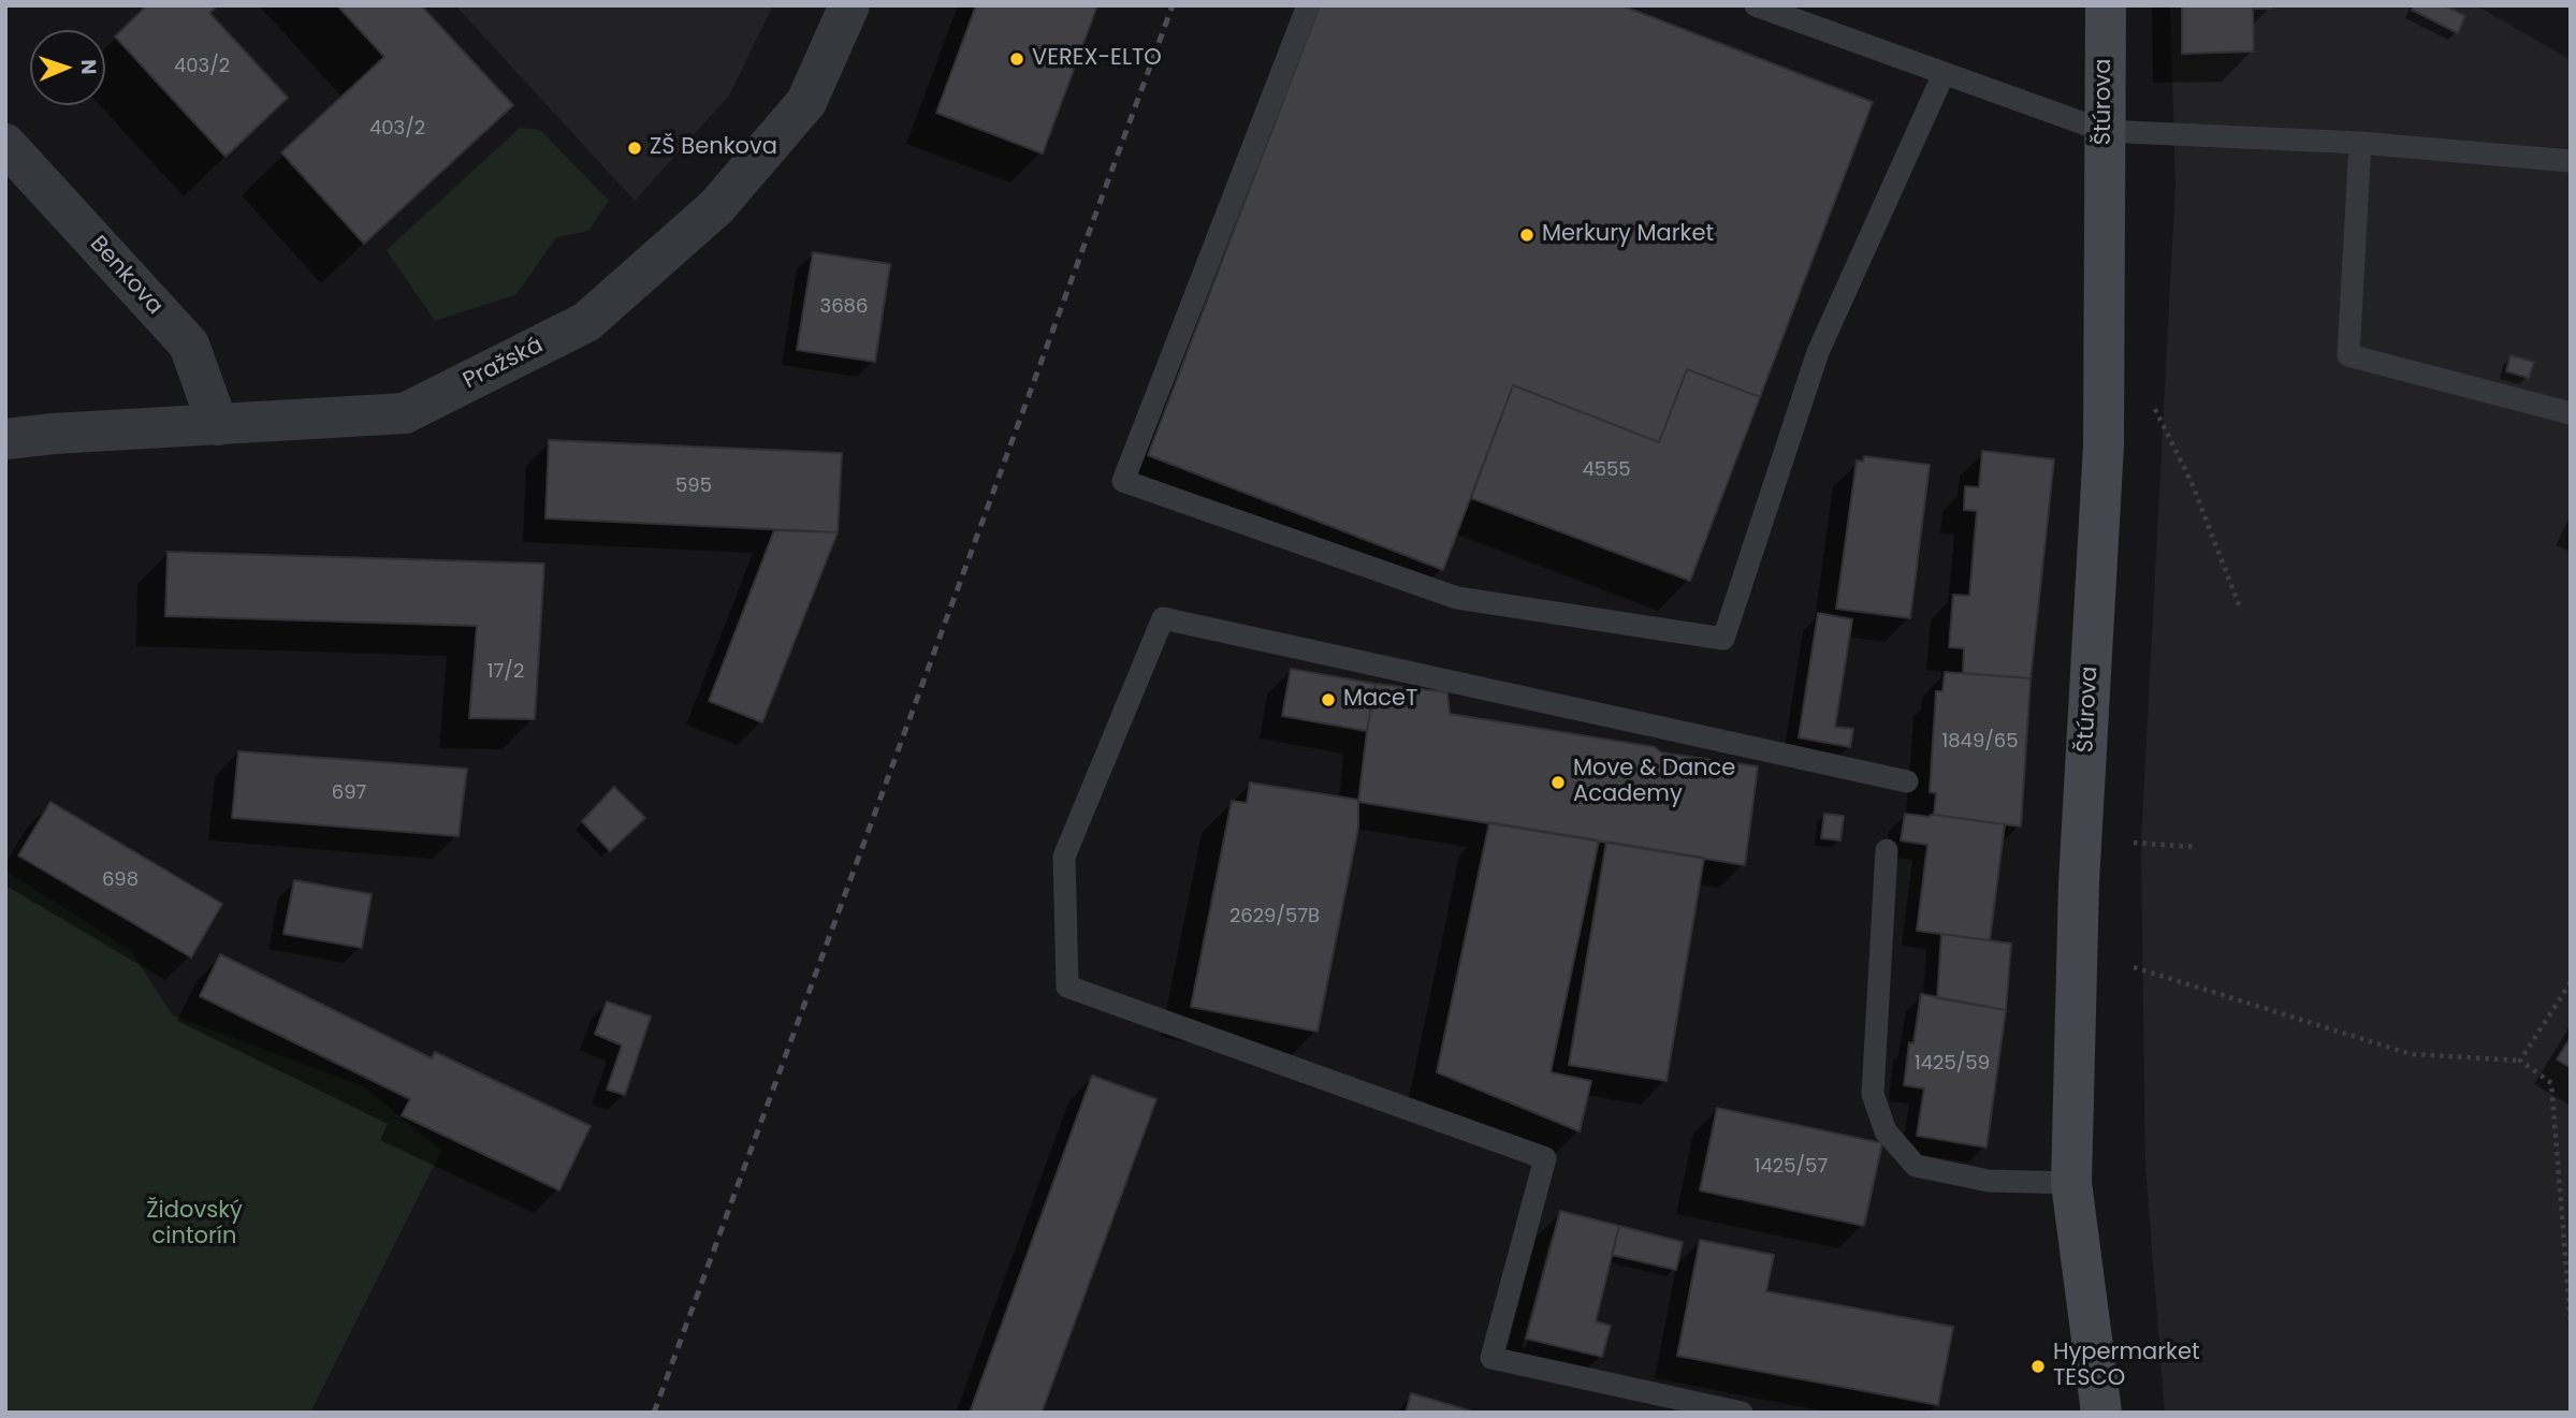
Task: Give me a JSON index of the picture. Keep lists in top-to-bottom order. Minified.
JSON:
{"streets":{"street":["Štúrova","Benkova","Pražská"]},"crossings":[["Benkova","Pražská"]],"parks":["Židovský cintorín"],"places":["VEREX-ELTO","ZŠ Benkova","Merkury Market","MaceT","Move & Dance Academy","Hypermarket TESCO"],"house_numbers":["403/2","403/2","3686","4555","595","17/2","1849/65","697","698","2629/57B","1425/59","1425/57"],"north":"right"}
